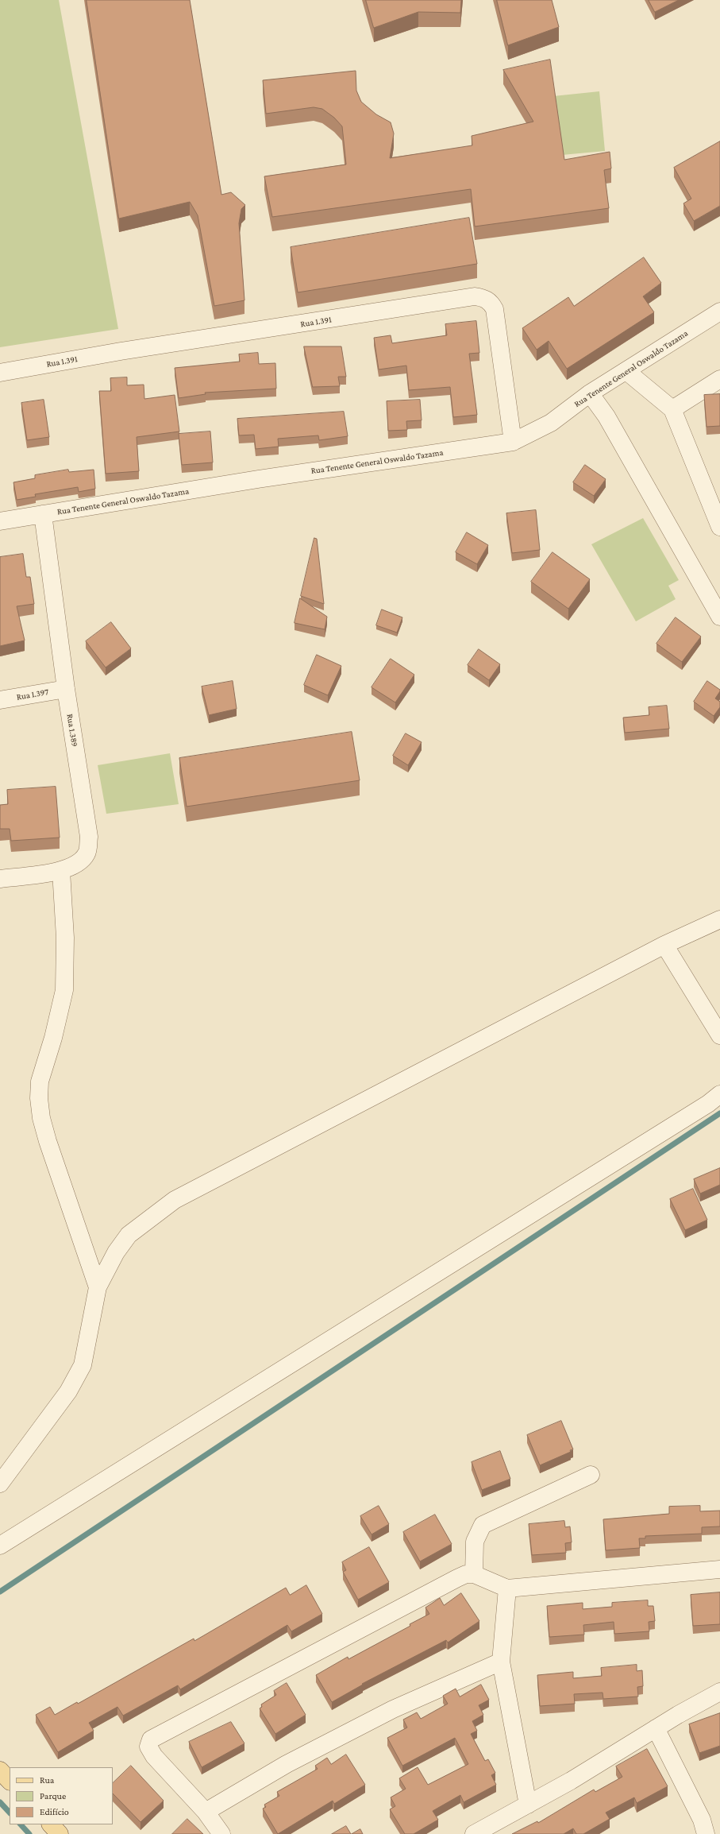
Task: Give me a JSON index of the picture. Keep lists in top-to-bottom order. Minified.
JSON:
{"streets":{"street":["Rua 1.391","Rua Tenente General Oswaldo Tazama","Rua 1.397","Rua 1.389"]},"crossings":[["Rua 1.391","Rua Tenente General Oswaldo Tazama"],["Rua Tenente General Oswaldo Tazama","Rua 1.389"],["Rua 1.397","Rua 1.389"]],"legend":["Rua","Parque","Edifício"]}
